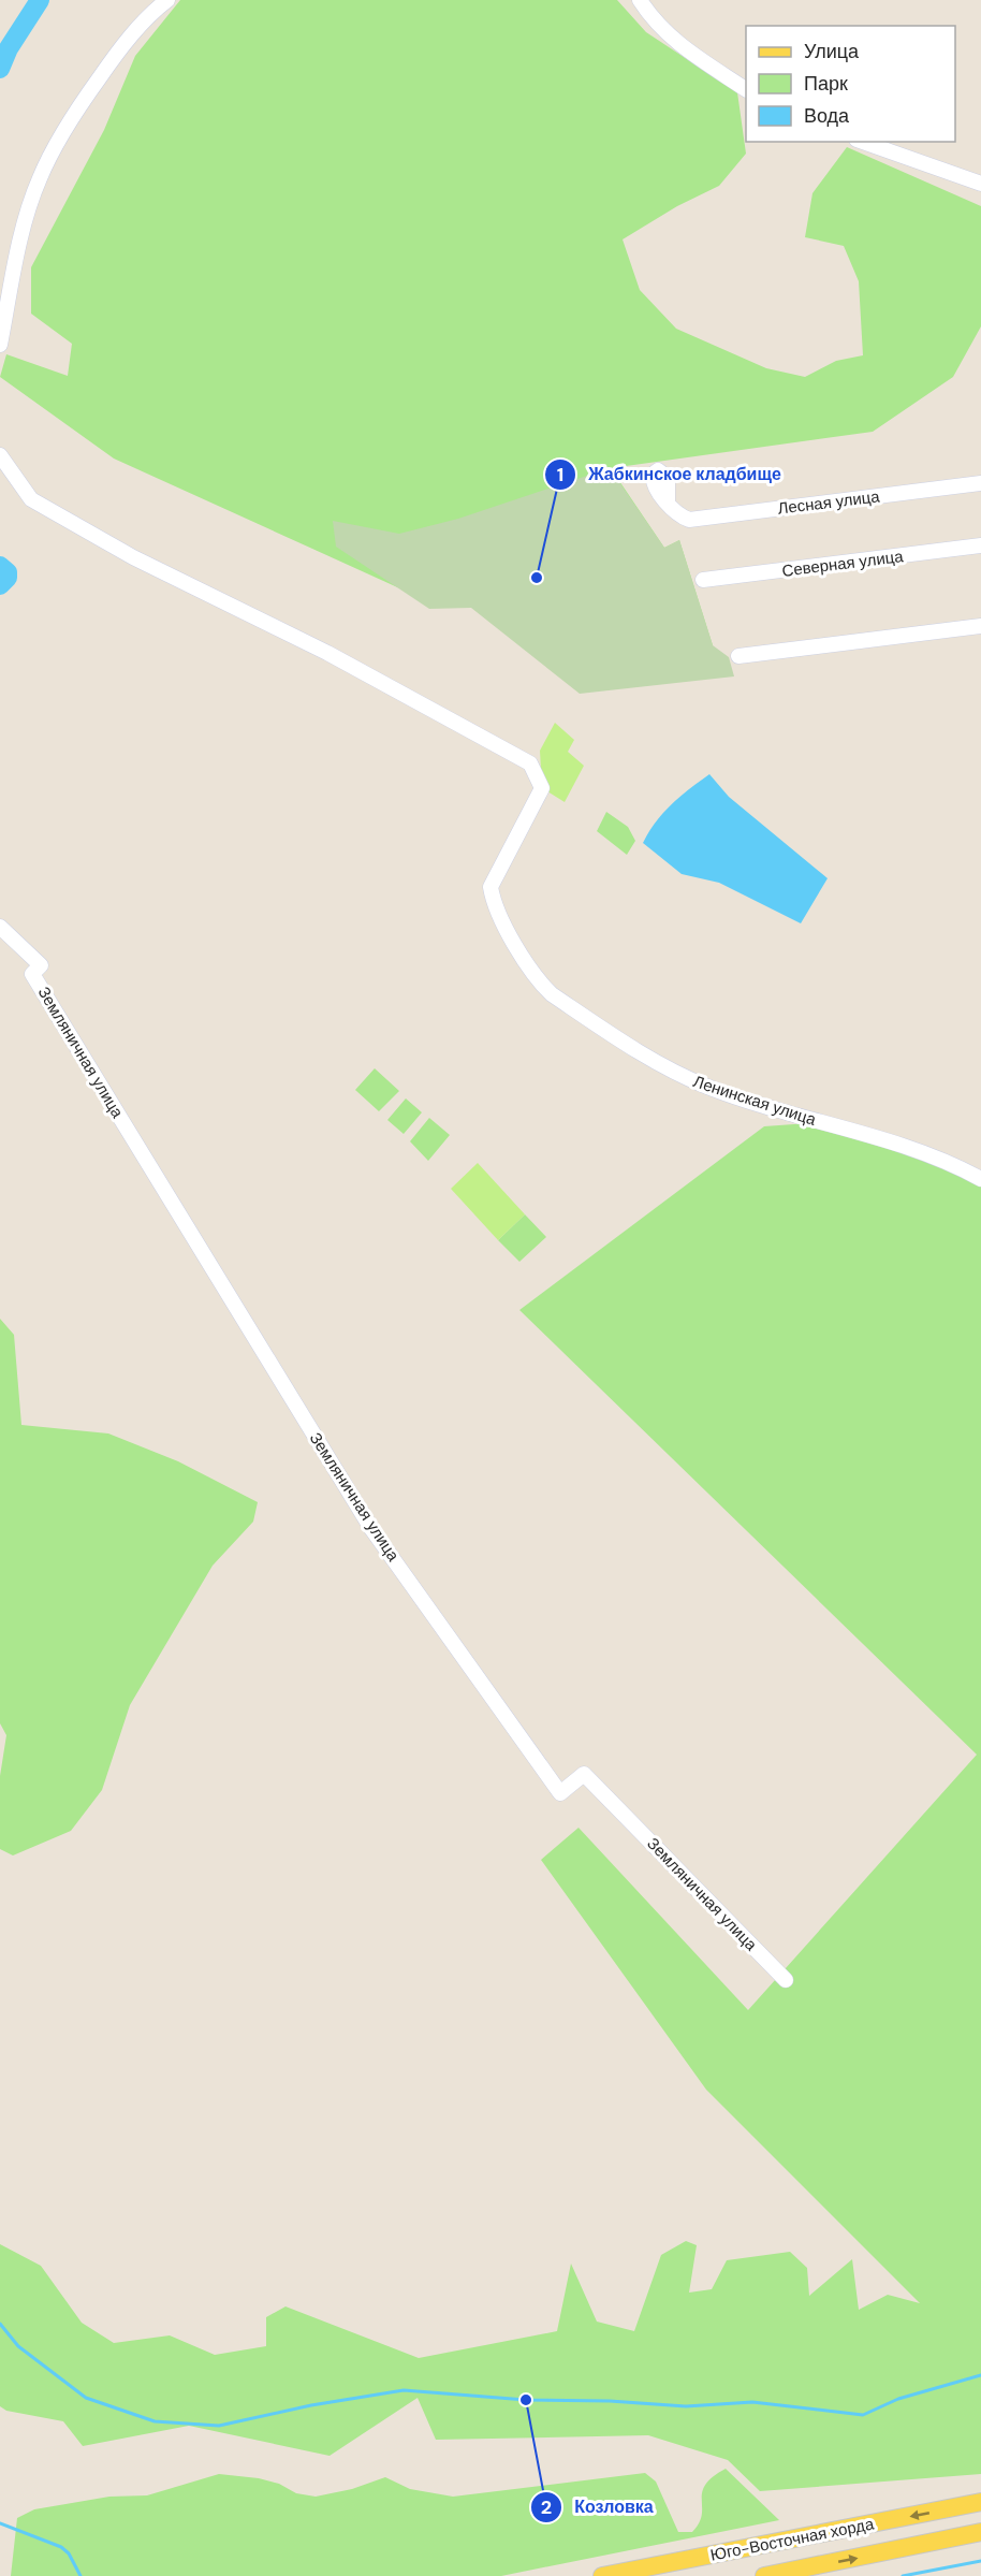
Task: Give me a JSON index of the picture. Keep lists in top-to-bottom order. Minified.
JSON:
{"streets":{"main road":["Юго-Восточная хорда"],"street":["Лесная улица","Северная улица","Земляничная улица","Ленинская улица"]},"places":["Жабкинское кладбище","Козловка"],"legend":["Улица","Парк","Вода"]}
